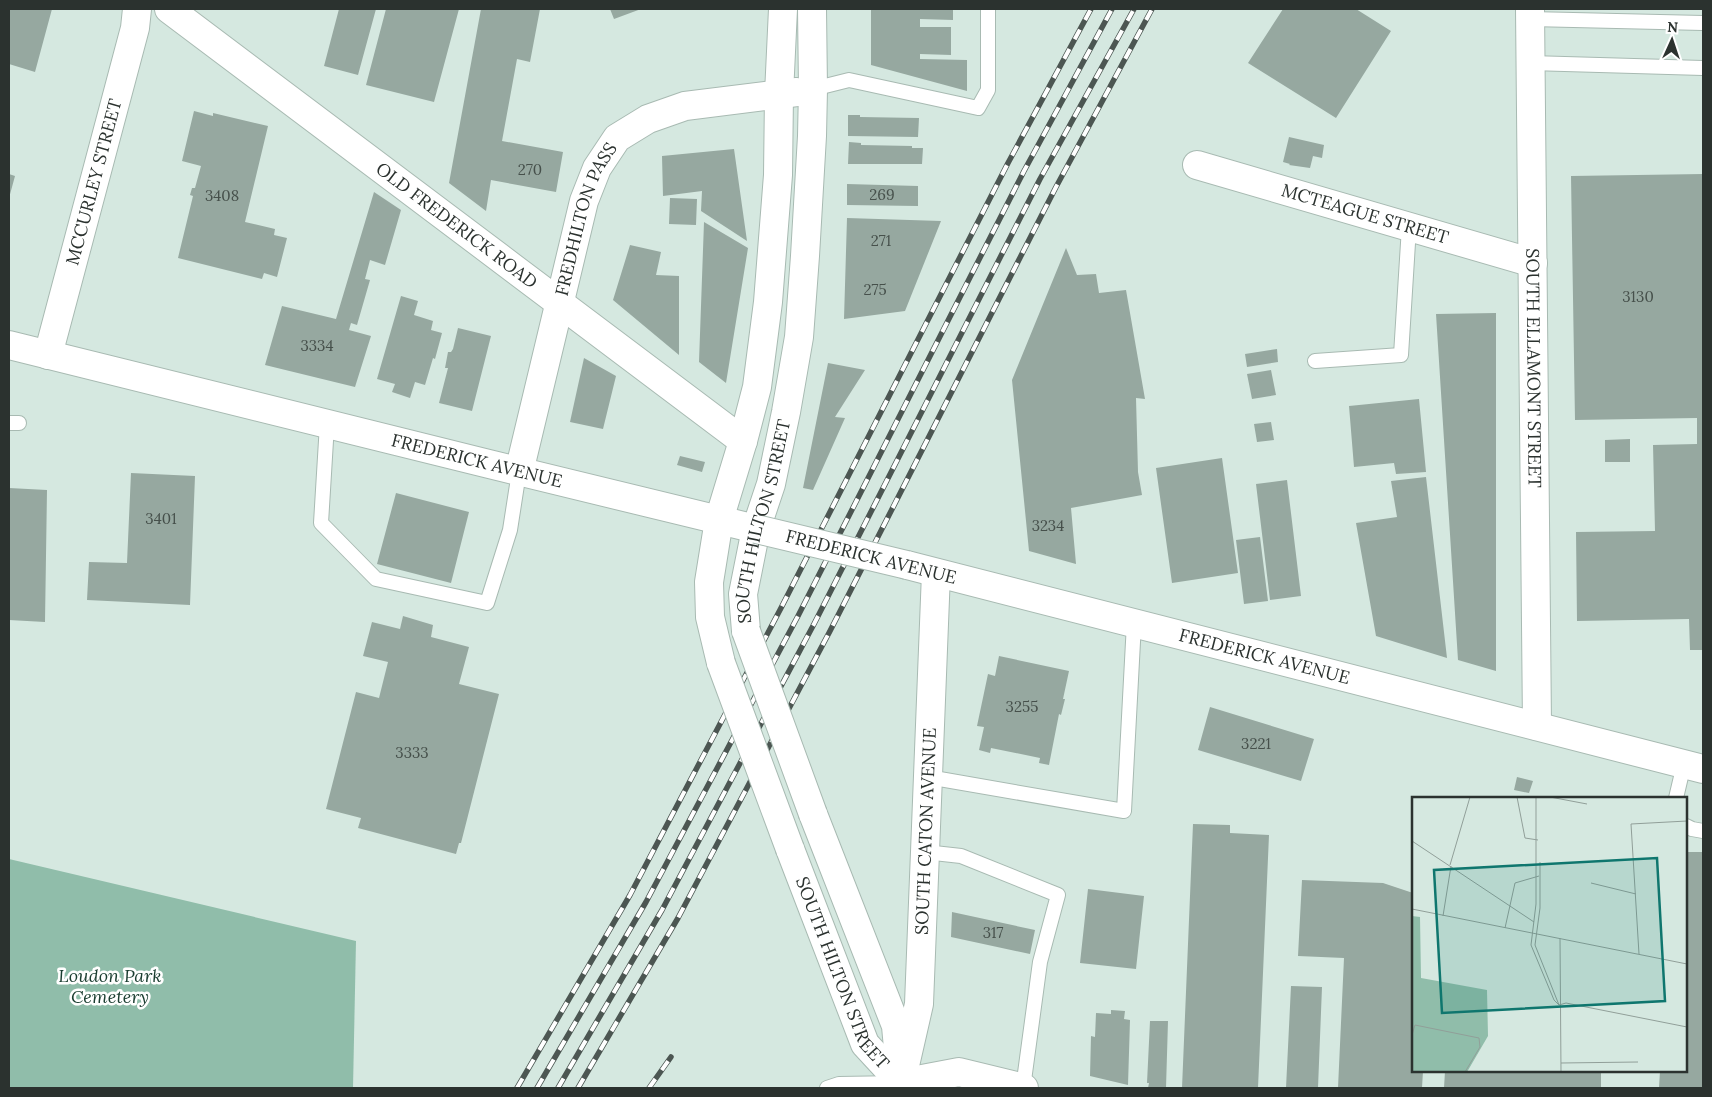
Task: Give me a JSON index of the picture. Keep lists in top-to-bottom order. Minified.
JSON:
{"streets":{"main road":["MCCURLEY STREET","MCTEAGUE STREET","FREDHILTON PASS","OLD FREDERICK ROAD","SOUTH ELLAMONT STREET","FREDERICK AVENUE","SOUTH HILTON STREET","SOUTH CATON AVENUE"]},"crossings":[["MCCURLEY STREET","FREDERICK AVENUE"],["MCTEAGUE STREET","SOUTH ELLAMONT STREET"],["FREDHILTON PASS","OLD FREDERICK ROAD"],["FREDHILTON PASS","FREDERICK AVENUE"],["FREDHILTON PASS","SOUTH HILTON STREET"],["OLD FREDERICK ROAD","SOUTH HILTON STREET"],["SOUTH ELLAMONT STREET","FREDERICK AVENUE"],["FREDERICK AVENUE","SOUTH HILTON STREET"],["FREDERICK AVENUE","SOUTH CATON AVENUE"],["SOUTH HILTON STREET","SOUTH CATON AVENUE"]],"parks":["Loudon Park Cemetery"],"house_numbers":["270","269","3408","271","275","3130","3334","3401","3234","3255","3221","3333","317"],"north":"top"}
